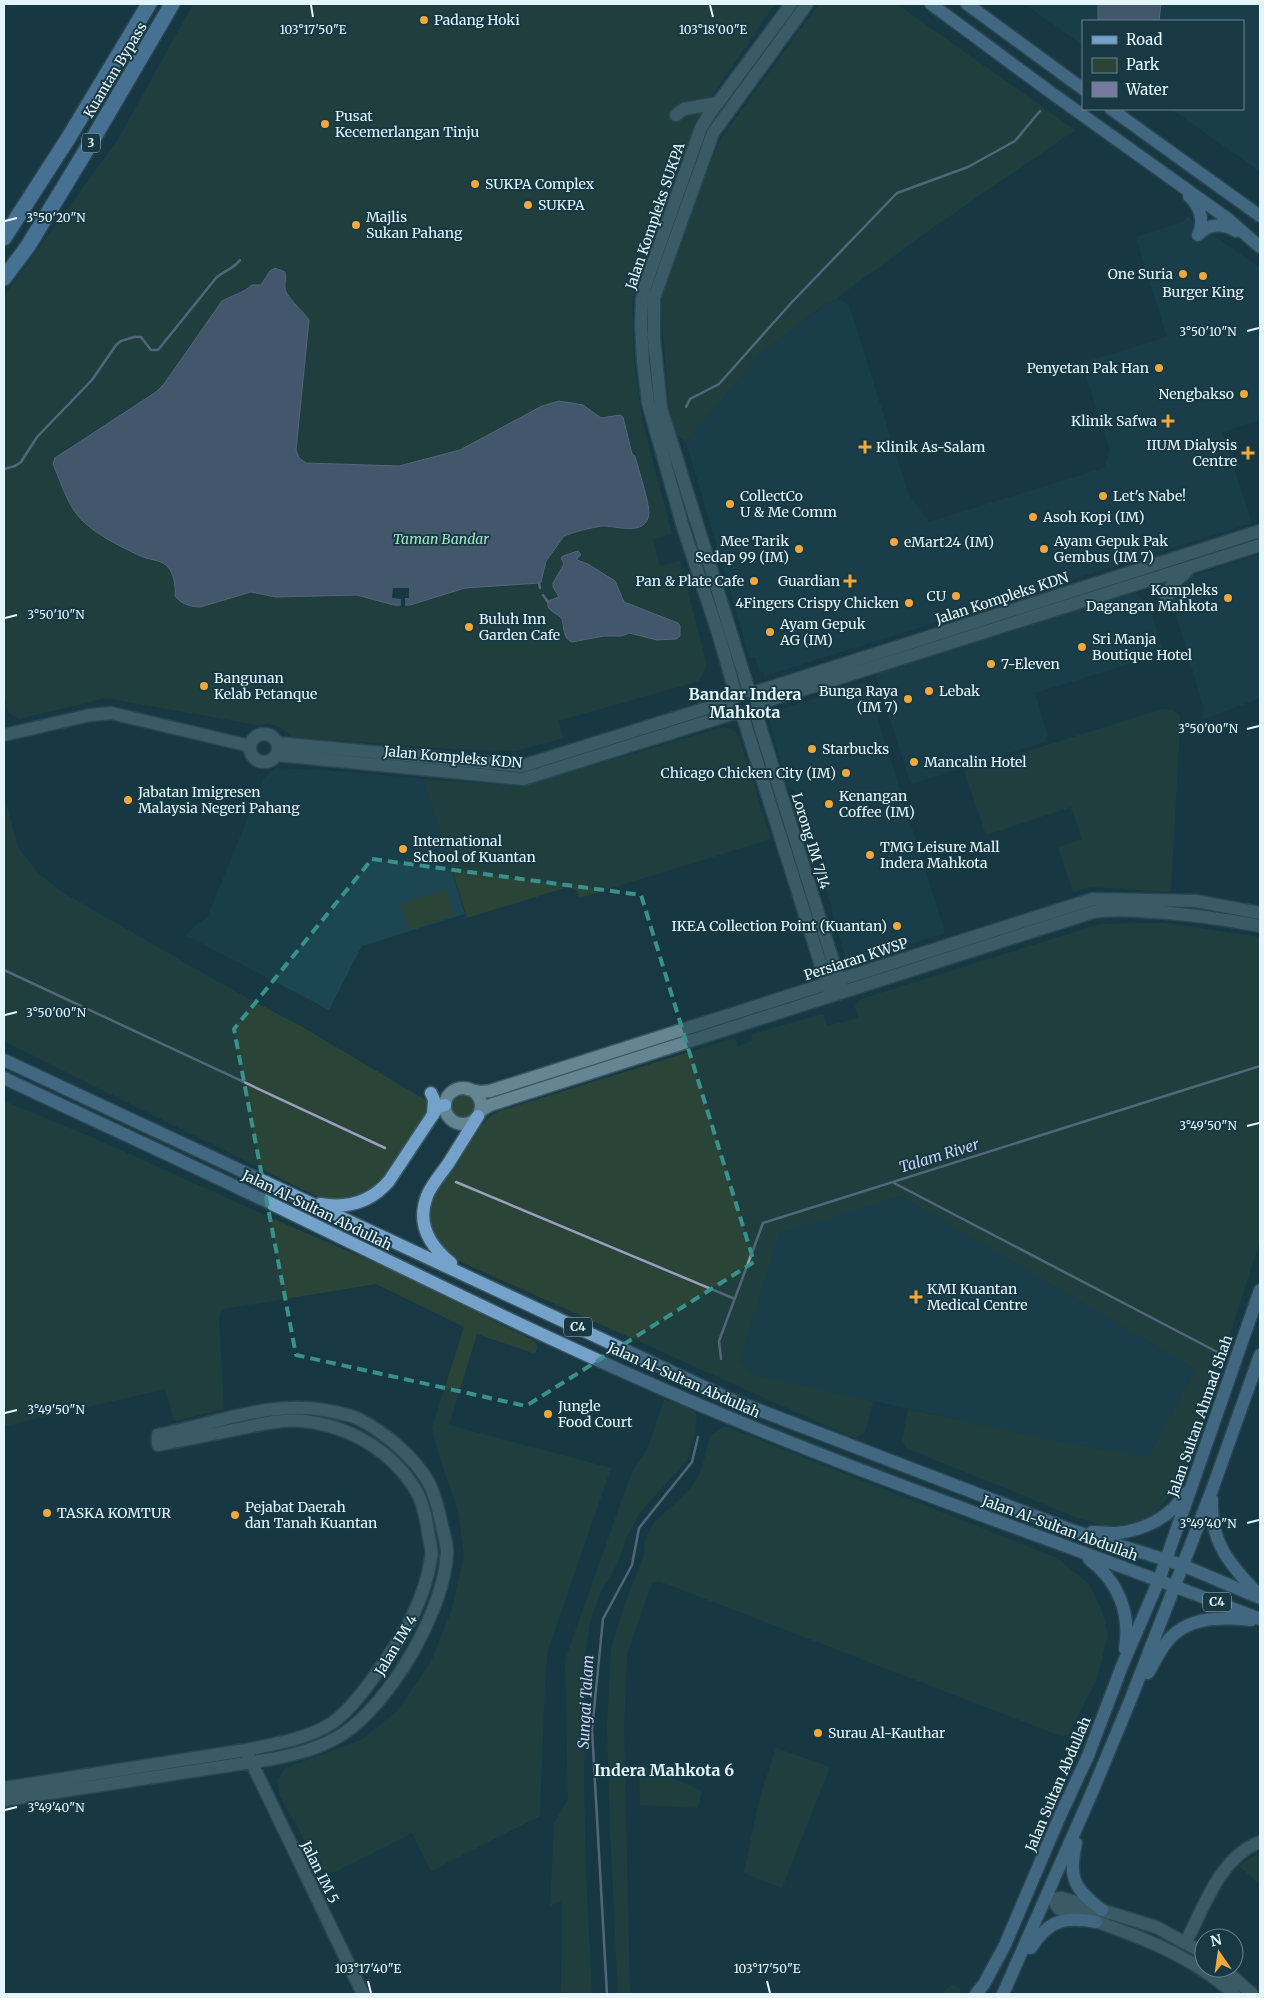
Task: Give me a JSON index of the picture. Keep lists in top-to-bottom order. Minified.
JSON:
{"streets":{"highway":["Kuantan Bypass","3"],"main road":["Jalan Al-Sultan Abdullah","C4","Jalan Sultan Ahmad Shah","Jalan Sultan Abdullah"],"street":["Jalan Kompleks SUKPA","Jalan Kompleks KDN","Lorong IM 7/14","Persiaran KWSP","Jalan IM 4","Jalan IM 5"]},"crossings":[["Jalan Kompleks SUKPA","Jalan Kompleks KDN"],["Jalan Kompleks SUKPA","Lorong IM 7/14"],["Jalan Kompleks KDN","Lorong IM 7/14"],["Lorong IM 7/14","Persiaran KWSP"],["Jalan Al-Sultan Abdullah","Jalan Sultan Ahmad Shah"],["Jalan Al-Sultan Abdullah","Jalan Sultan Abdullah"],["Jalan Sultan Ahmad Shah","Jalan Sultan Abdullah"],["Jalan IM 4","Jalan IM 5"]],"districts":["Bandar Indera Mahkota","Indera Mahkota 6"],"water":["Talam River","Sungai Talam"],"parks":["Taman Bandar"],"places":{"other":["Padang Hoki","Pusat Kecemerlangan Tinju","SUKPA Complex","SUKPA","Majlis Sukan Pahang","One Suria","Burger King","Penyetan Pak Han","Nengbakso","Let's Nabe!","CollectCo U & Me Comm","Asoh Kopi (IM)","eMart24 (IM)","Mee Tarik Sedap 99 (IM)","Ayam Gepuk Pak Gembus (IM 7)","Pan & Plate Cafe","CU","Kompleks Dagangan Mahkota","4Fingers Crispy Chicken","Buluh Inn Garden Cafe","Ayam Gepuk AG (IM)","Sri Manja Boutique Hotel","7-Eleven","Bangunan Kelab Petanque","Lebak","Bunga Raya (IM 7)","Starbucks","Mancalin Hotel","Chicago Chicken City (IM)","Jabatan Imigresen Malaysia Negeri Pahang","Kenangan Coffee (IM)","International School of Kuantan","TMG Leisure Mall Indera Mahkota","IKEA Collection Point (Kuantan)","Jungle Food Court","TASKA KOMTUR","Pejabat Daerah dan Tanah Kuantan","Surau Al-Kauthar"],"health":["Klinik Safwa","Klinik As-Salam","IIUM Dialysis Centre","Guardian","KMI Kuantan Medical Centre"]},"legend":["Road","Park","Water"],"north":"top","coordinates":["103°17'50\"E","103°18'00\"E","3°50'20\"N","3°50'10\"N","3°50'00\"N","3°49'50\"N","3°49'40\"N","103°17'40\"E"]}
